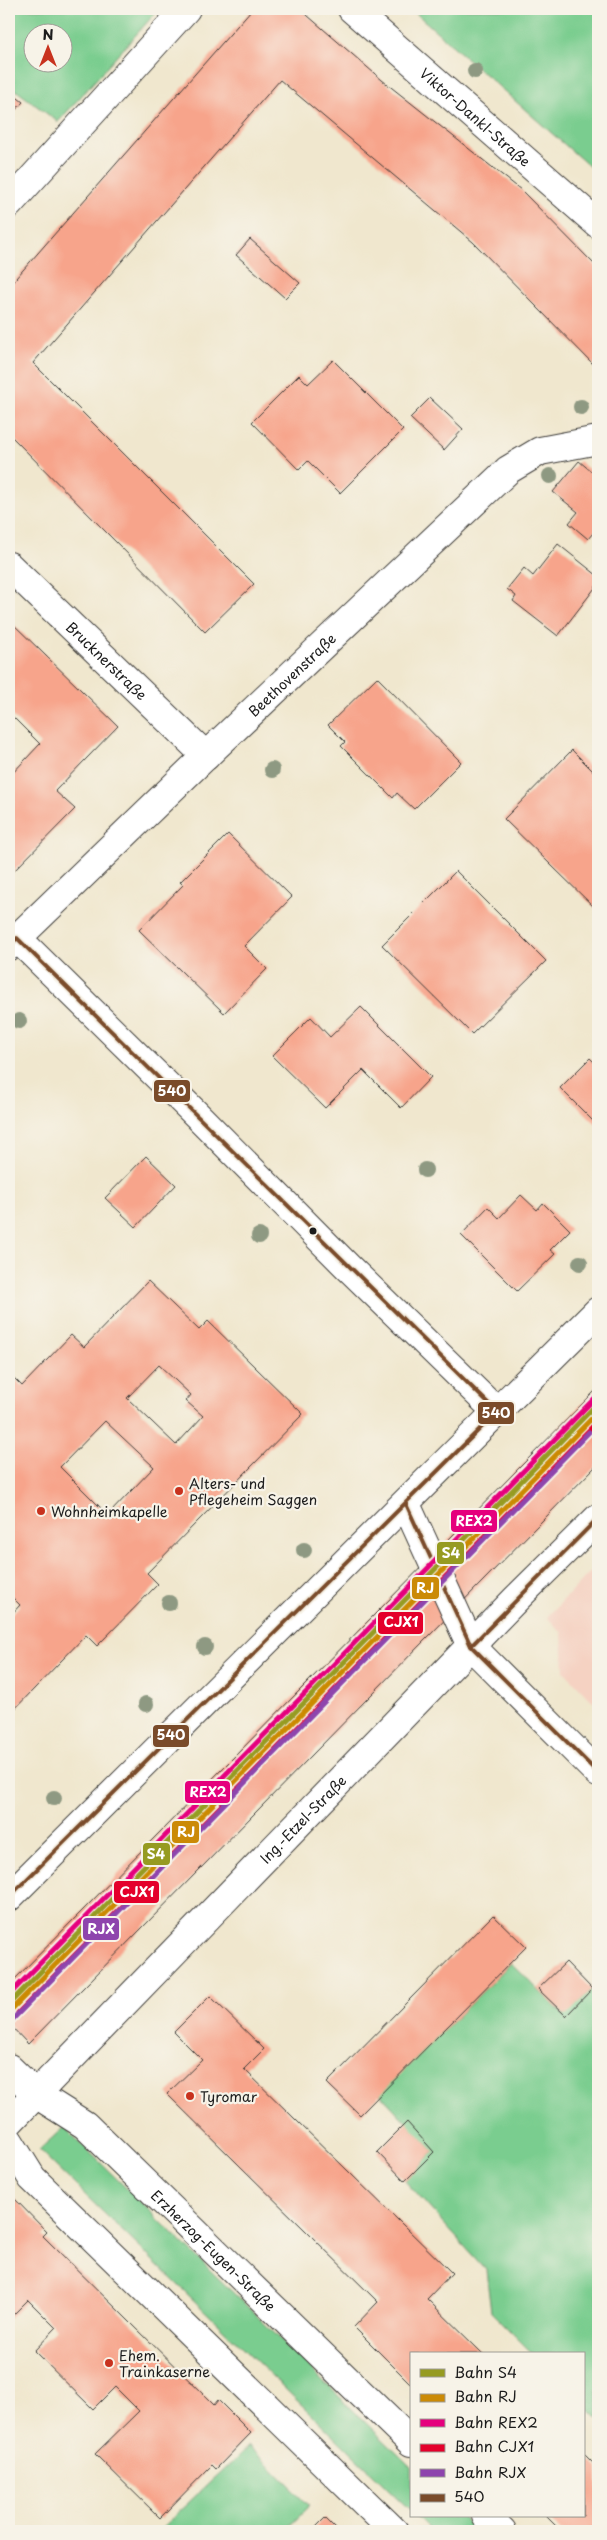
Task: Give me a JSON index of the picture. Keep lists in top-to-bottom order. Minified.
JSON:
{"streets":{"street":["Viktor-Dankl-Straße","Brucknerstraße","Beethovenstraße","Ing.-Etzel-Straße","Erzherzog-Eugen-Straße"]},"crossings":[["Brucknerstraße","Beethovenstraße"],["Ing.-Etzel-Straße","Erzherzog-Eugen-Straße"]],"places":["Alters- und Pflegeheim Saggen","Wohnheimkapelle","Tyromar","Ehem. Trainkaserne"],"lines":["transit line 540","rail line REX2","rail line S4","rail line RJ","rail line CJX1","rail line RJX"],"legend":["Bahn S4","Bahn RJ","Bahn REX2","Bahn CJX1","Bahn RJX","540"],"north":"top"}
